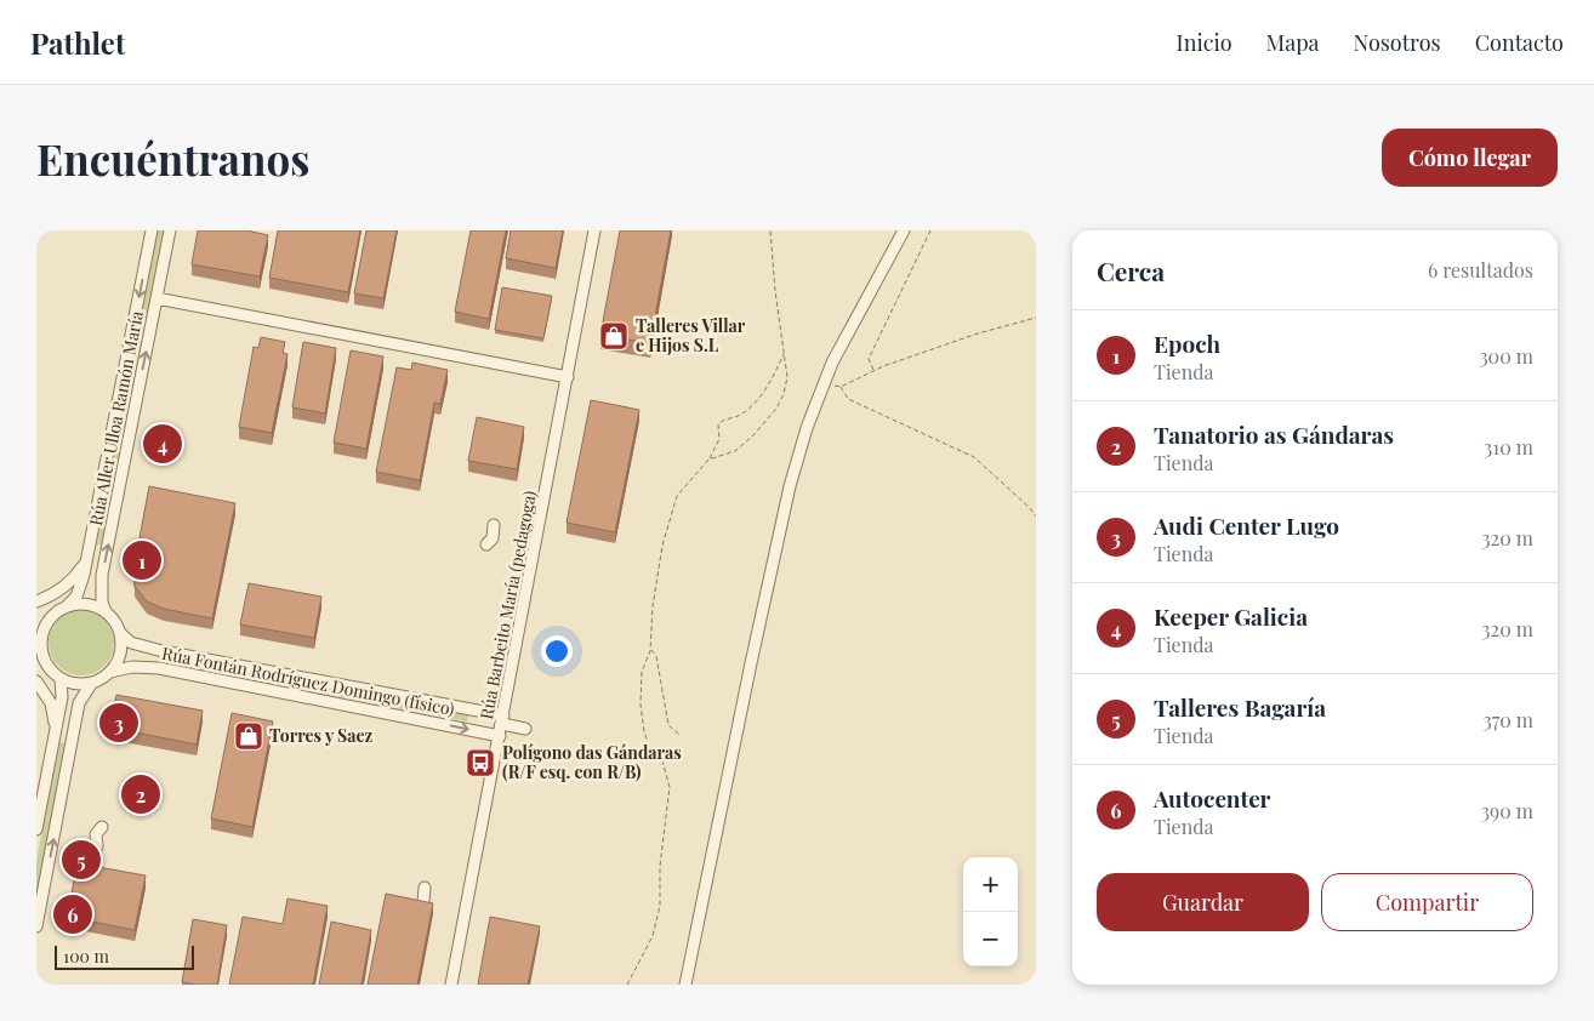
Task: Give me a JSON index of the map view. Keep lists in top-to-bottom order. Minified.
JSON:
{"streets":{"street":["Rúa Aller Ulloa Ramón María","Rúa Barbeito María (pedagoga)","Rúa Fontán Rodríguez Domingo (físico)"]},"crossings":[["Rúa Aller Ulloa Ramón María","Rúa Fontán Rodríguez Domingo (físico)"],["Rúa Barbeito María (pedagoga)","Rúa Fontán Rodríguez Domingo (físico)"]],"places":{"shop":["Talleres Villar e Hijos S.L","Torres y Saez"],"bus stop":["Polígono das Gándaras (R/F esq. con R/B)"]},"scale_bar":"100 m","page":{"header":"Pathlet","nav":["Inicio","Mapa","Nosotros","Contacto"],"buttons":["Cómo llegar",["Guardar","Compartir"]],"title":"Encuéntranos","heading":["Cerca","6 resultados"],"list":[{"mark":"1","name":"Epoch","note":"Tienda","value":"300 m"},{"mark":"2","name":"Tanatorio as Gándaras","note":"Tienda","value":"310 m"},{"mark":"3","name":"Audi Center Lugo","note":"Tienda","value":"320 m"},{"mark":"4","name":"Keeper Galicia","note":"Tienda","value":"320 m"},{"mark":"5","name":"Talleres Bagaría","note":"Tienda","value":"370 m"},{"mark":"6","name":"Autocenter","note":"Tienda","value":"390 m"}],"pins":["4","1","3","2","5","6"],"map_buttons":["+","−"],"scale":"100 m"}}
